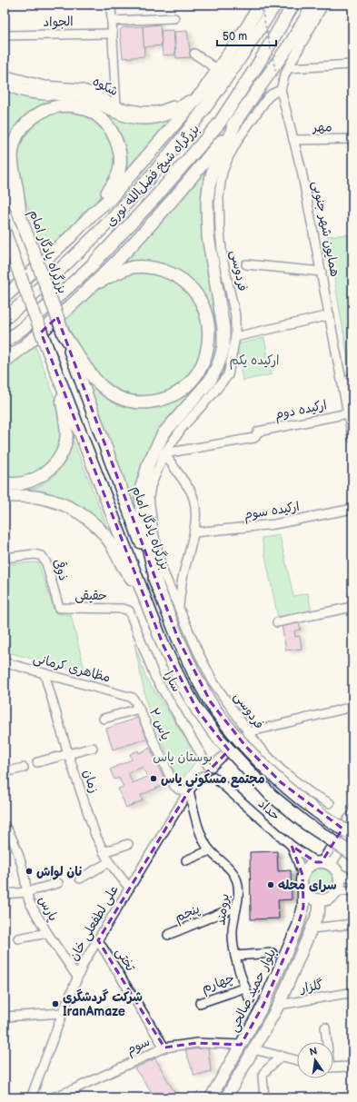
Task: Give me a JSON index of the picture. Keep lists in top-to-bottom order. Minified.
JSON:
{"streets":{"highway":["بزرگراه شیخ فضل‌الله نوری","بزرگراه یادگار امام"],"main road":["بلوار حمید صالحی"],"street":["الجواد","شکوه","مهر","همایون‌ شهر جنوبی","فردوسی","ارکیده دوم","ارکیده سوم","ذوقی","حقیقی","مظاهری کرمانی","سارا","یاس ۲","زمان","حداد","پارس","برومند","پنجم","علی لطفعلی خان","تختی","چهارم","گلزار","سوم"]},"crossings":[["مهر","همایون‌ شهر جنوبی"],["همایون‌ شهر جنوبی","فردوسی"],["همایون‌ شهر جنوبی","ارکیده دوم"],["فردوسی","ارکیده دوم"],["فردوسی","ارکیده سوم"],["ذوقی","حقیقی"],["حقیقی","سارا"],["مظاهری کرمانی","یاس ۲"],["مظاهری کرمانی","زمان"],["سارا","حداد"],["سارا","علی لطفعلی خان"],["یاس ۲","برومند"],["یاس ۲","علی لطفعلی خان"],["زمان","علی لطفعلی خان"],["حداد","علی لطفعلی خان"],["حداد","بلوار حمید صالحی"],["پارس","علی لطفعلی خان"],["برومند","پنجم"],["برومند","علی لطفعلی خان"],["برومند","چهارم"],["علی لطفعلی خان","تختی"],["تختی","سوم"],["بلوار حمید صالحی","سوم"]],"parks":["ارکیده یکم","بوستان یاس"],"places":["مجتمع مسکونی یاس","نان لواش","سرای محله","شرکت گردشگری IranAmaze"],"scale_bar":"50 m","north":"top"}
